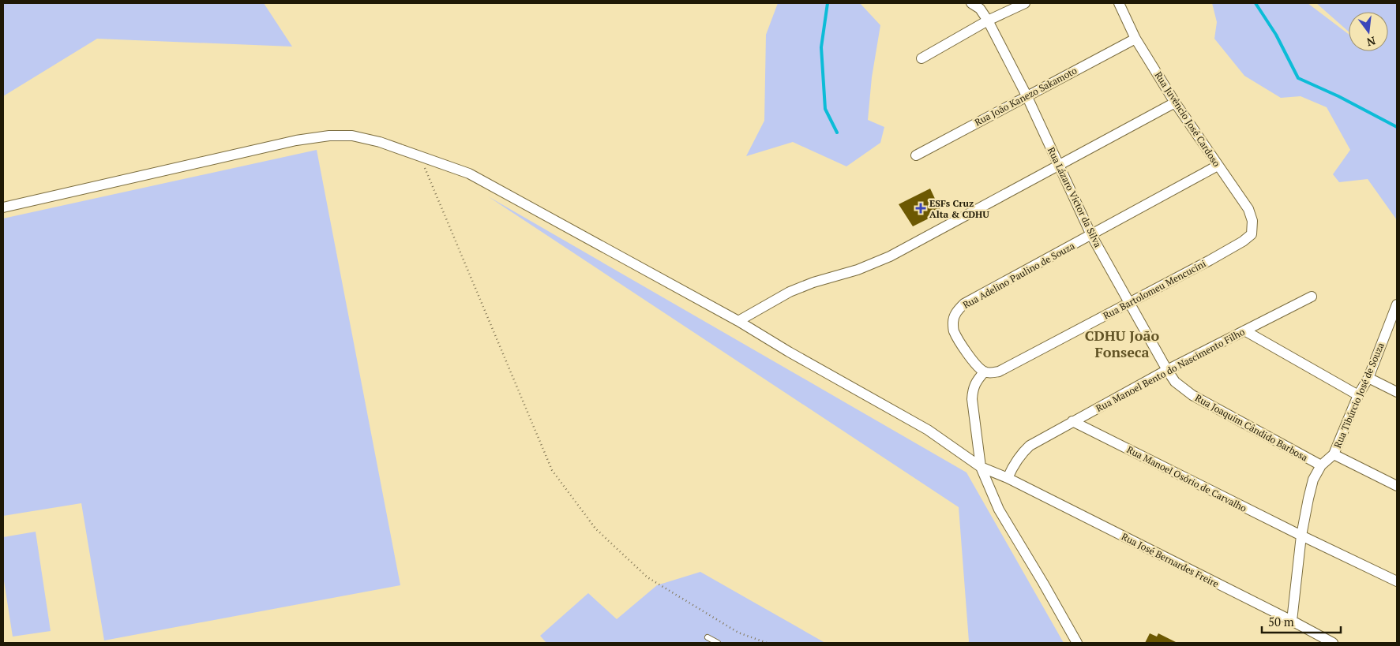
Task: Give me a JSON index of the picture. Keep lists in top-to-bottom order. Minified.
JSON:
{"streets":{"street":["Rua João Kanezo Sakamoto","Rua Juvêncio José Cardoso","Rua Lázaro Victor da Silva","Rua Adelino Paulino de Souza","Rua Bartolomeu Mencucini","Rua Manoel Bento do Nascimento Filho","Rua Tibúrcio José de Souza","Rua Joaquim Cândido Barbosa","Rua Manoel Osório de Carvalho","Rua José Bernardes Freire"]},"crossings":[["Rua João Kanezo Sakamoto","Rua Juvêncio José Cardoso"],["Rua João Kanezo Sakamoto","Rua Lázaro Victor da Silva"],["Rua Juvêncio José Cardoso","Rua Adelino Paulino de Souza"],["Rua Juvêncio José Cardoso","Rua Bartolomeu Mencucini"],["Rua Lázaro Victor da Silva","Rua Adelino Paulino de Souza"],["Rua Lázaro Victor da Silva","Rua Bartolomeu Mencucini"],["Rua Lázaro Victor da Silva","Rua Manoel Bento do Nascimento Filho"],["Rua Lázaro Victor da Silva","Rua Joaquim Cândido Barbosa"],["Rua Adelino Paulino de Souza","Rua Bartolomeu Mencucini"],["Rua Manoel Bento do Nascimento Filho","Rua Joaquim Cândido Barbosa"],["Rua Manoel Bento do Nascimento Filho","Rua Manoel Osório de Carvalho"],["Rua Manoel Bento do Nascimento Filho","Rua José Bernardes Freire"],["Rua Tibúrcio José de Souza","Rua Joaquim Cândido Barbosa"],["Rua Tibúrcio José de Souza","Rua Manoel Osório de Carvalho"],["Rua Tibúrcio José de Souza","Rua José Bernardes Freire"]],"districts":["CDHU João Fonseca"],"places":{"health":["ESFs Cruz Alta & CDHU"]},"scale_bar":"50 m","north":"bottom"}
